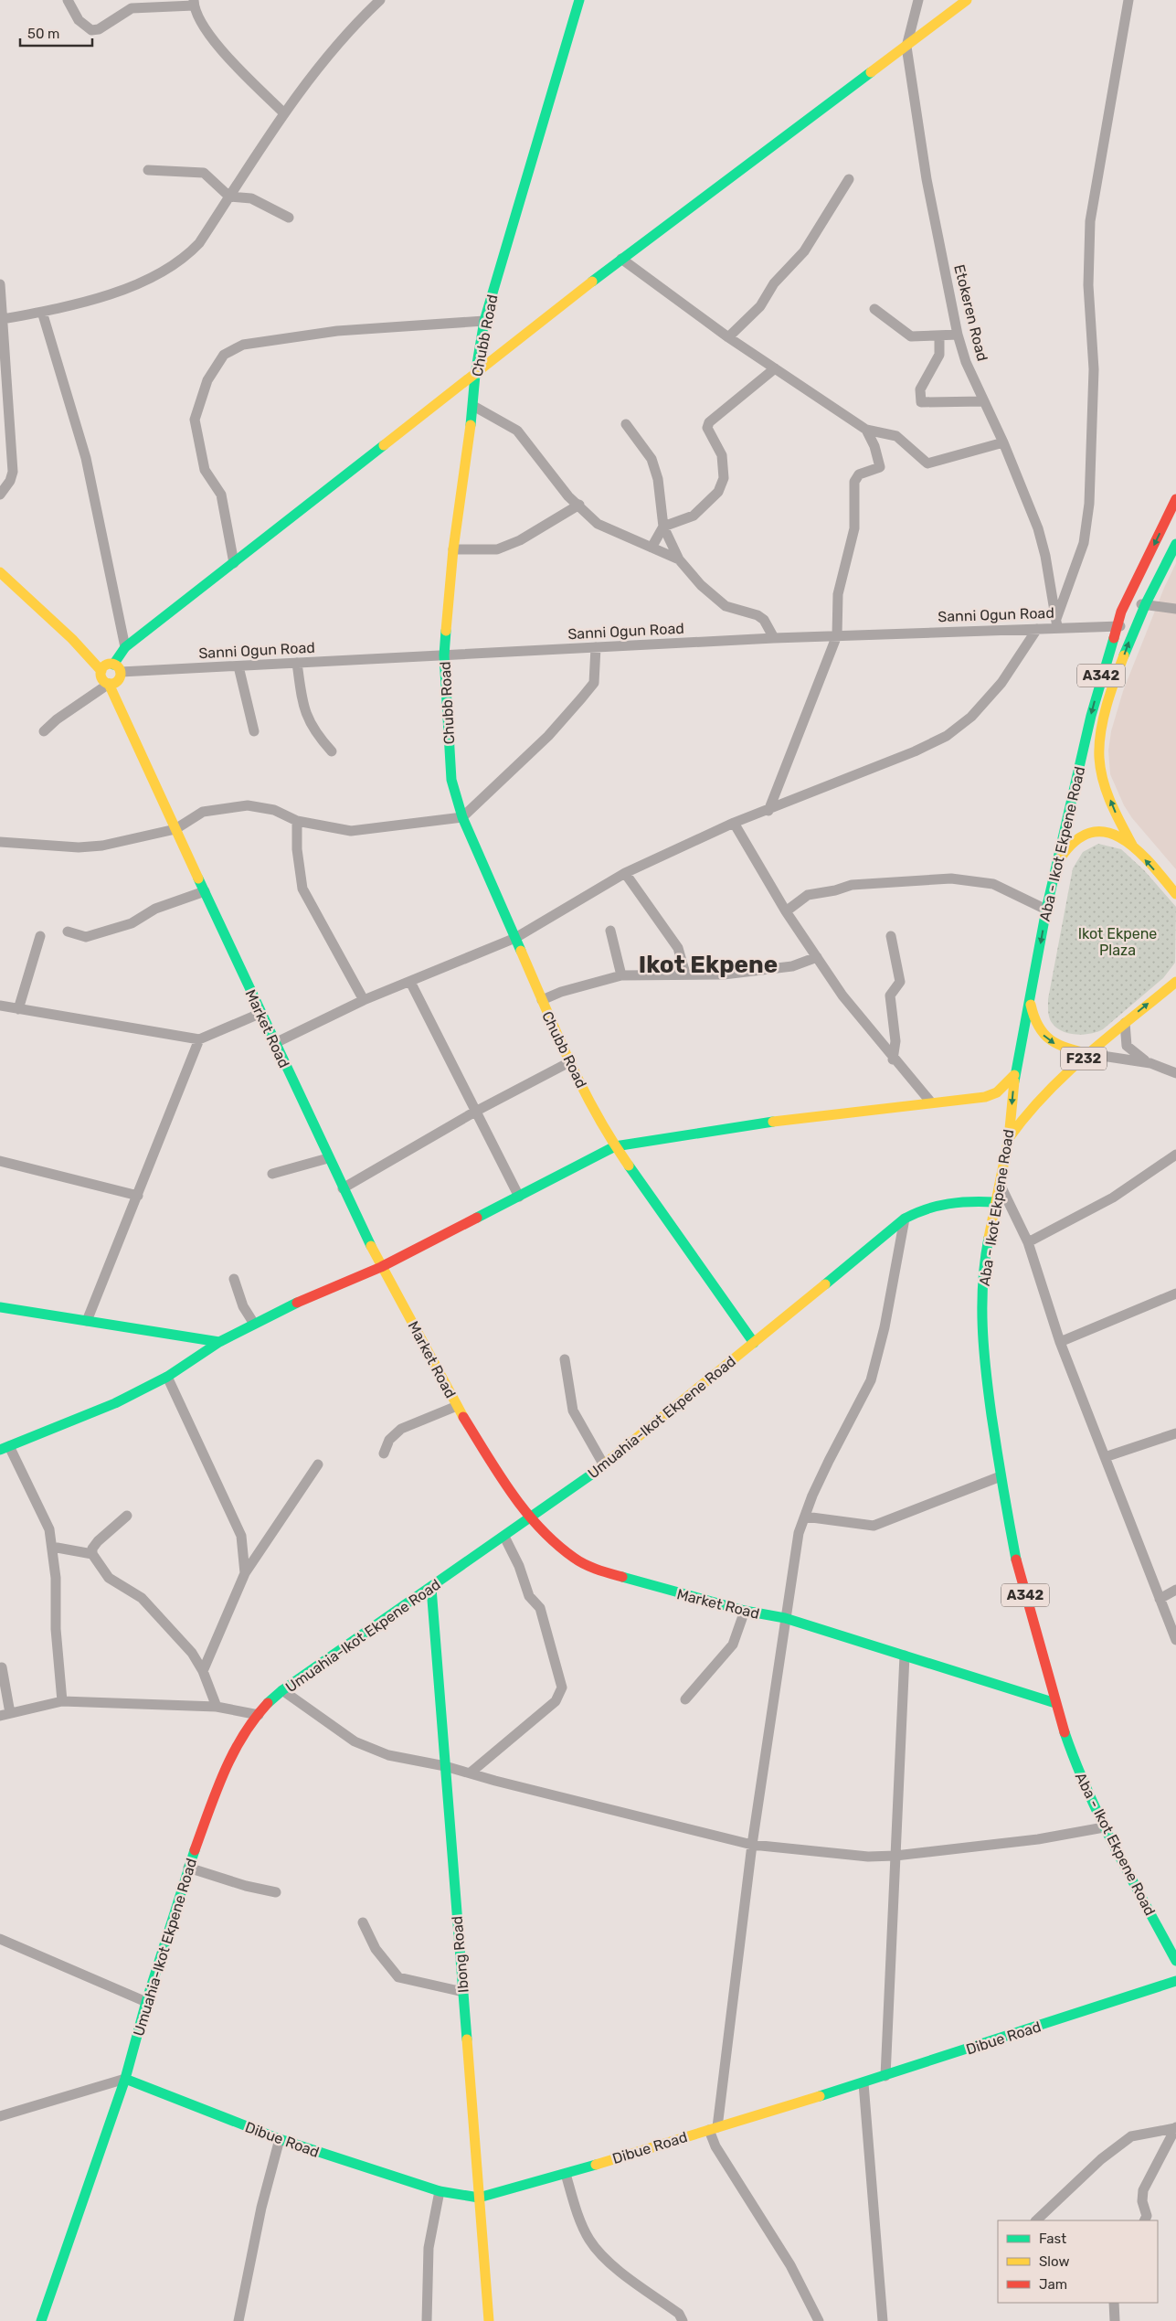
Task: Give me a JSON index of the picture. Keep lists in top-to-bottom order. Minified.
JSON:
{"streets":{"main road":["Chubb Road","A342","Aba - Ikot Ekpene Road","Market Road","F232","Umuahia-Ikot Ekpene Road","Ibong Road","Dibue Road"],"street":["Etokeren Road","Sanni Ogun Road"]},"crossings":[["Etokeren Road","Sanni Ogun Road"],["Chubb Road","Sanni Ogun Road"],["Chubb Road","Umuahia-Ikot Ekpene Road"],["Sanni Ogun Road","A342"],["Sanni Ogun Road","Aba - Ikot Ekpene Road"],["Sanni Ogun Road","Market Road"],["Aba - Ikot Ekpene Road","Market Road"],["Aba - Ikot Ekpene Road","F232"],["Aba - Ikot Ekpene Road","Umuahia-Ikot Ekpene Road"],["Market Road","Umuahia-Ikot Ekpene Road"],["Umuahia-Ikot Ekpene Road","Ibong Road"],["Umuahia-Ikot Ekpene Road","Dibue Road"],["Ibong Road","Dibue Road"]],"districts":["Ikot Ekpene"],"parks":["Ikot Ekpene Plaza"],"legend":["Fast","Slow","Jam"],"scale_bar":"50 m"}
